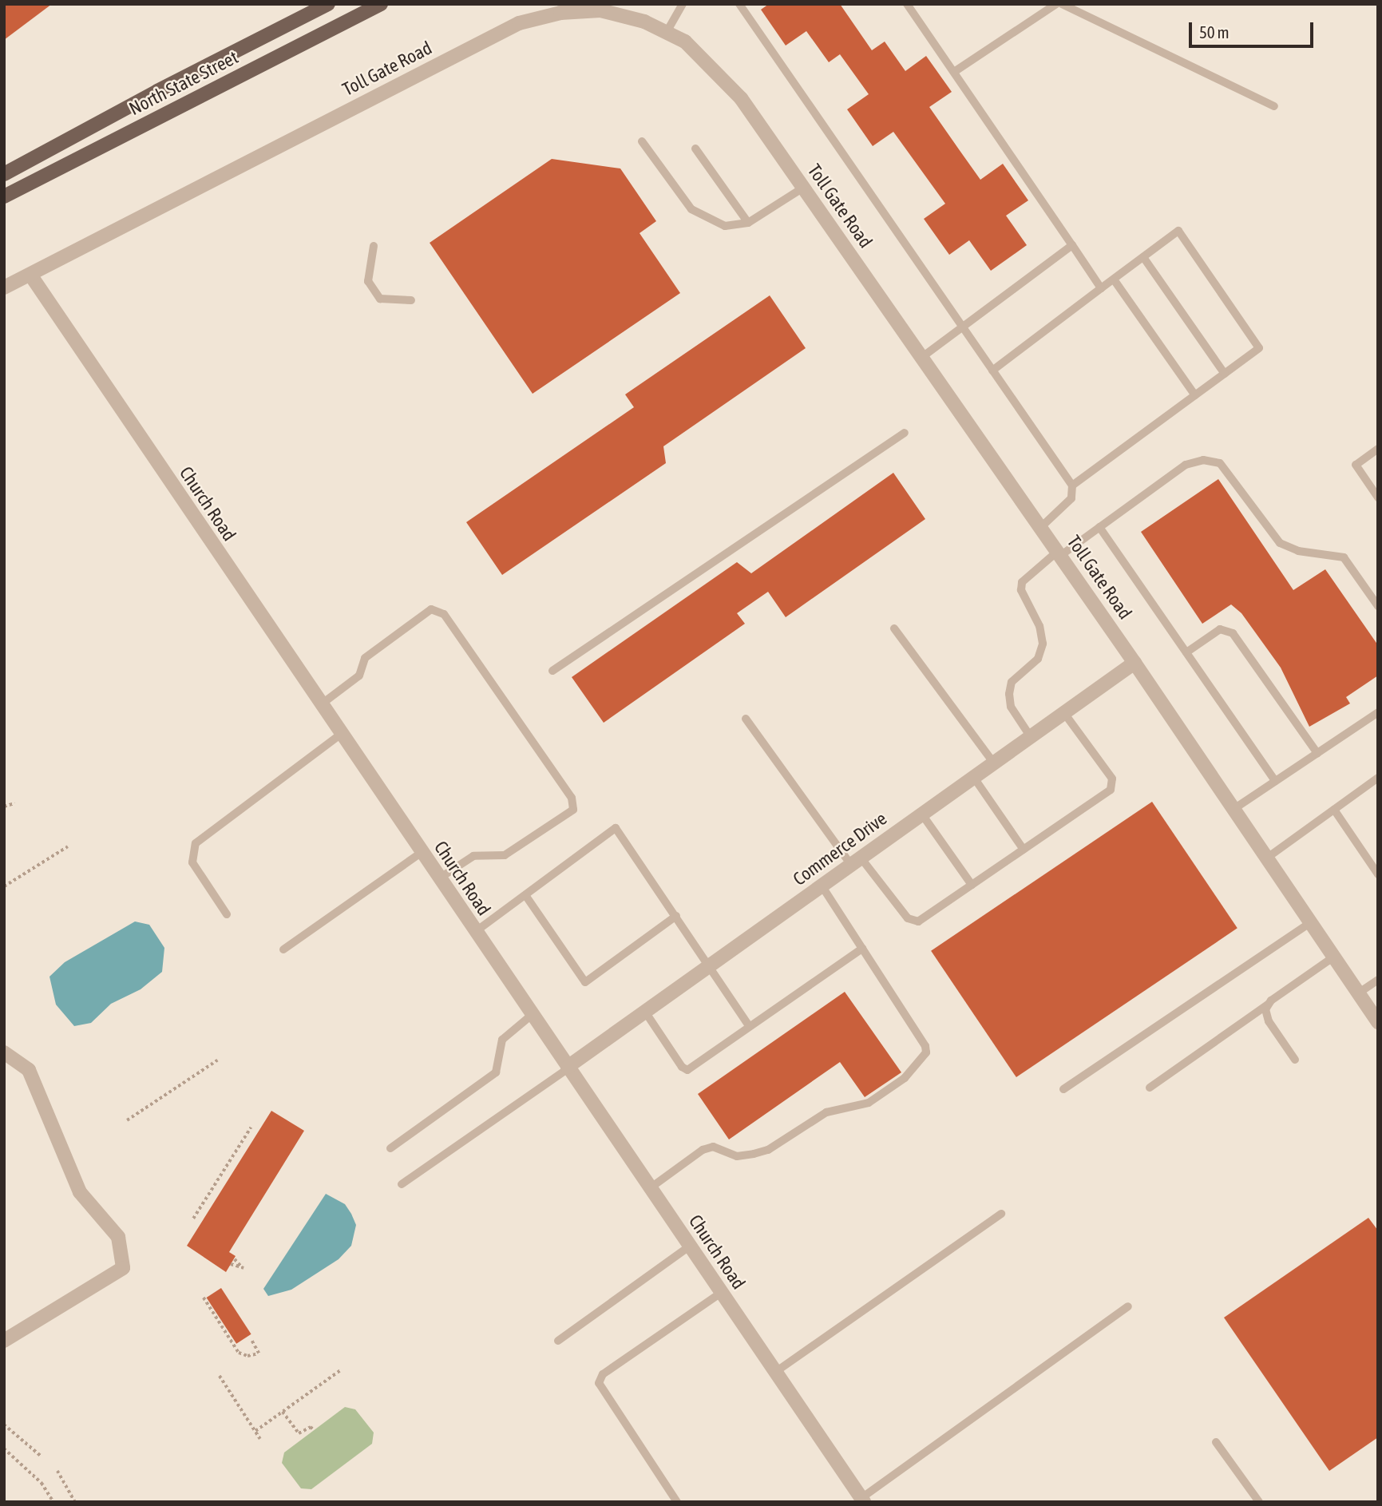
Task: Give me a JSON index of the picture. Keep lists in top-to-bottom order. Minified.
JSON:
{"streets":{"main road":["North State Street"],"street":["Toll Gate Road","Church Road","Commerce Drive"]},"crossings":[["Toll Gate Road","Church Road"],["Toll Gate Road","Commerce Drive"],["Church Road","Commerce Drive"]],"scale_bar":"50 m"}
